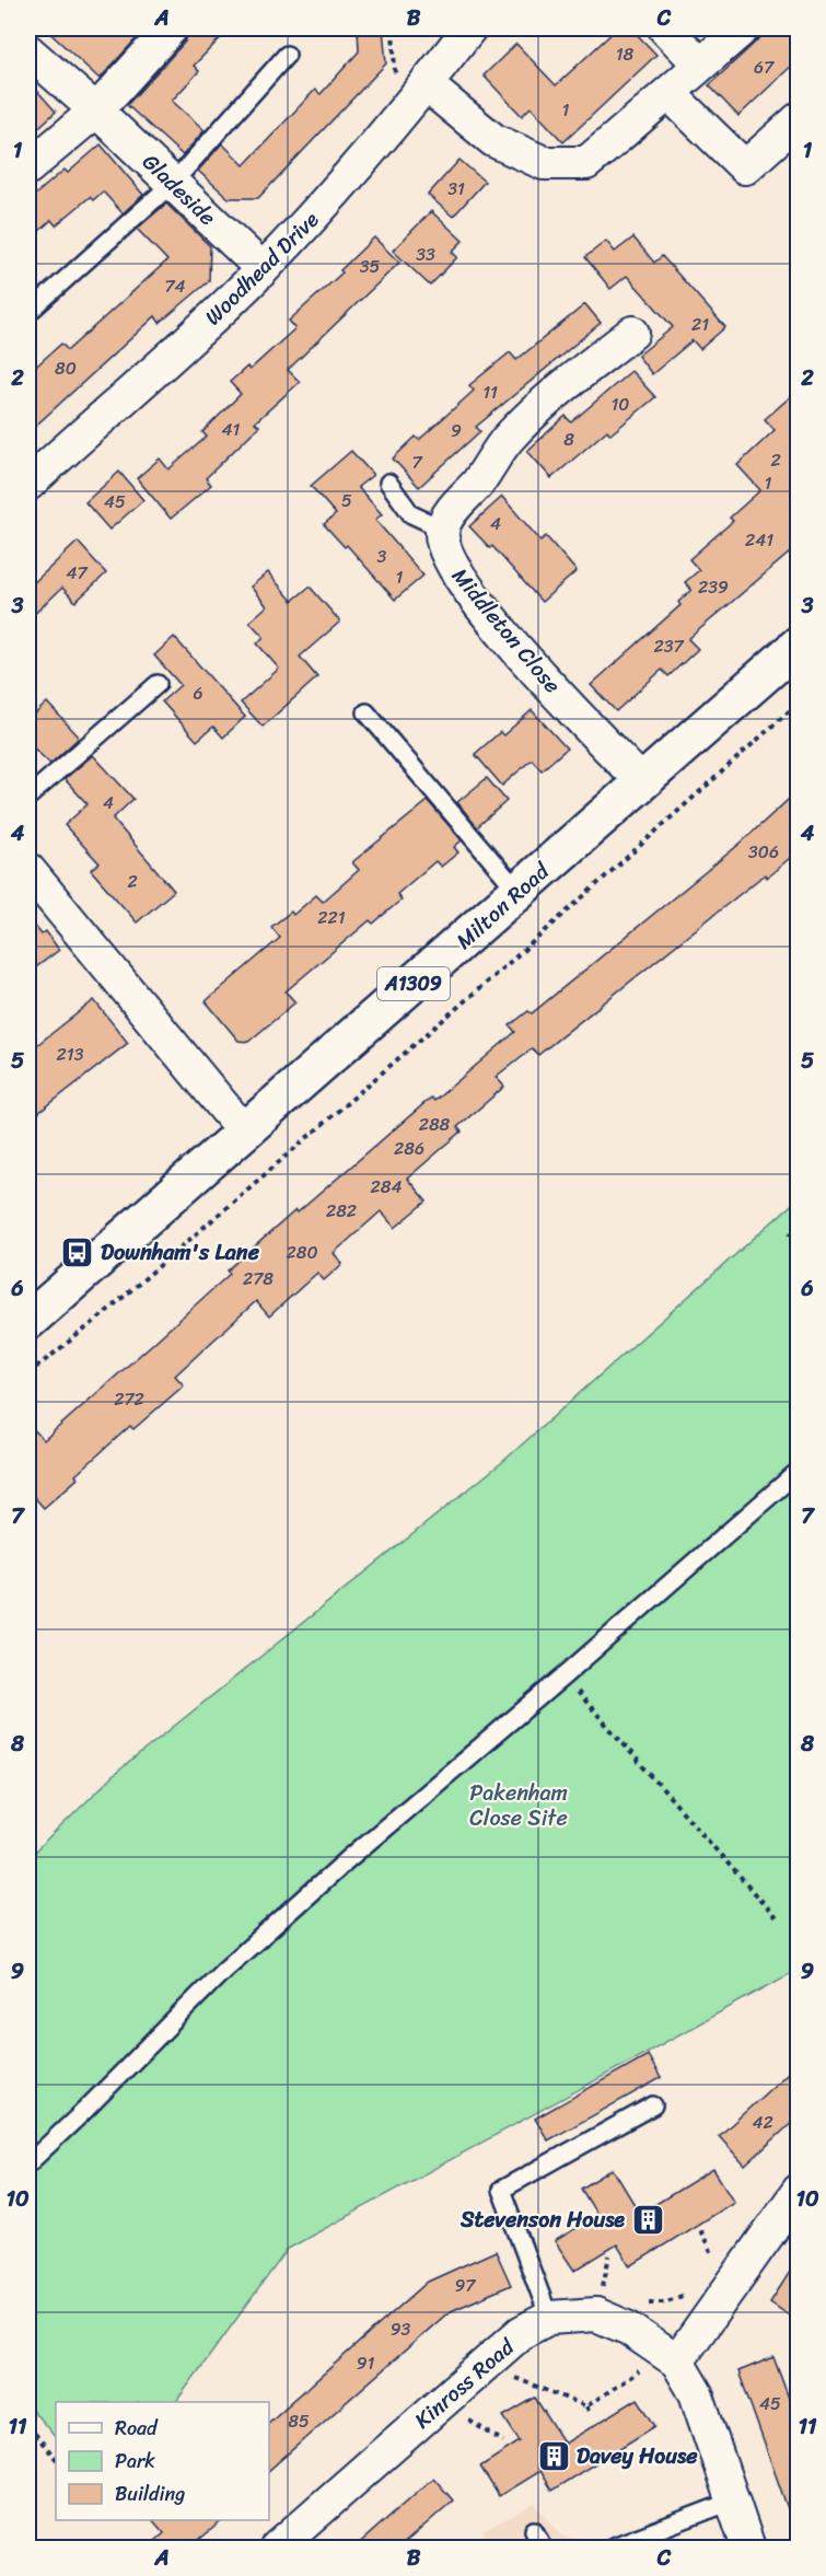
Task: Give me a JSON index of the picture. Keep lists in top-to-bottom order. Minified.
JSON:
{"streets":{"main road":["Milton Road","A1309"],"street":["Gladeside","Woodhead Drive","Middleton Close","Kinross Road"]},"crossings":[["Gladeside","Woodhead Drive"],["Middleton Close","Milton Road"]],"parks":["Pakenham Close Site"],"places":{"bus stop":["Downham's Lane"],"building":["Stevenson House","Davey House"]},"house_numbers":["18","67","1","31","33","35","74","21","80","11","10","41","9","8","2","7","1","5","45","4","241","3","47","1","239","237","6","4","306","2","221","213","288","286","284","282","280","278","272","42","97","93","91","45","85"],"legend":["Road","Park","Building"],"grid":{"columns":["A","B","C"],"rows":["1","2","3","4","5","6","7","8","9","10","11"]}}
